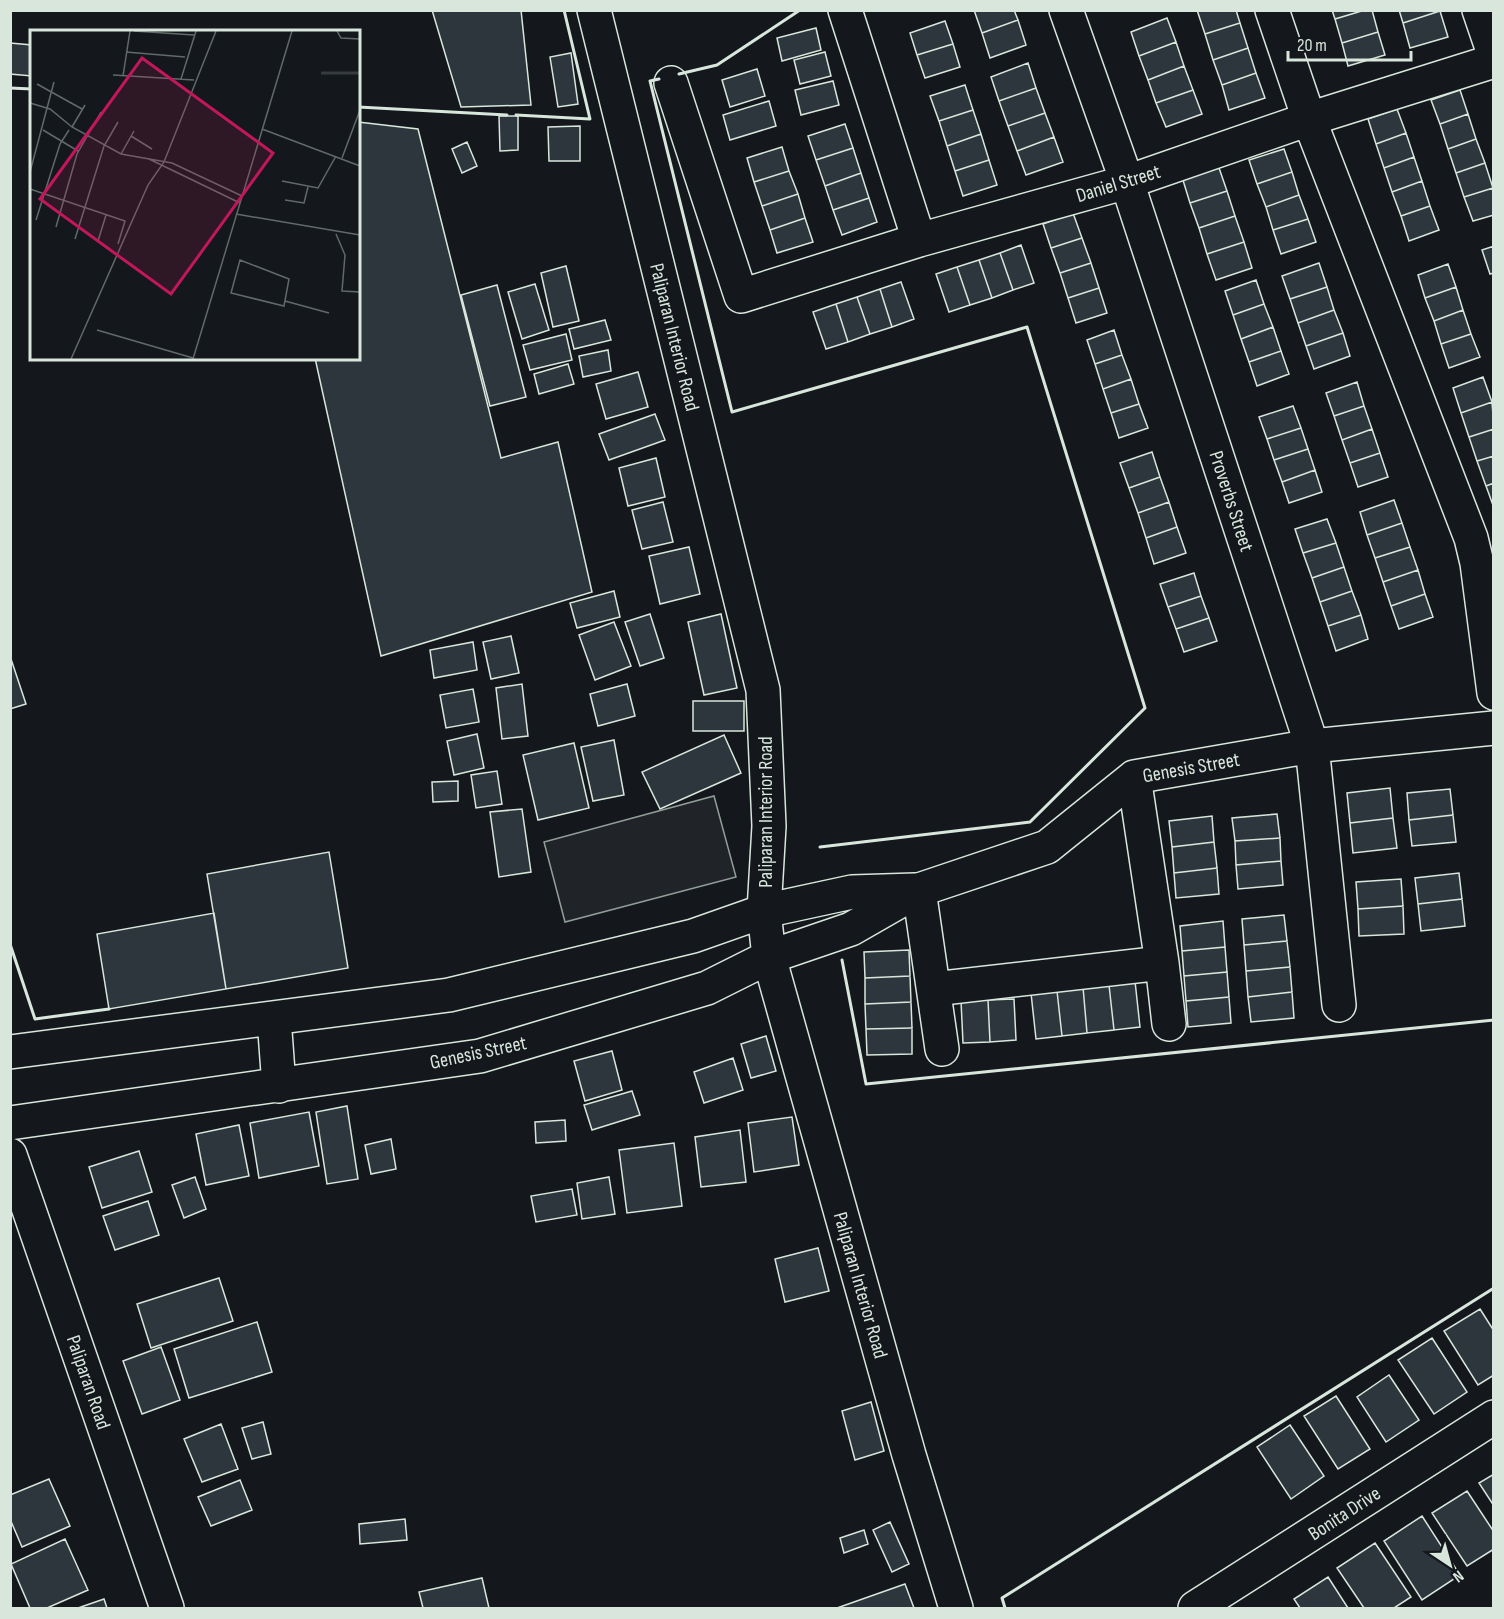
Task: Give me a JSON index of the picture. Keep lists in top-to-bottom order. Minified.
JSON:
{"streets":{"street":["Daniel Street","Paliparan Interior Road","Proverbs Street","Genesis Street","Paliparan Road","Bonita Drive"]},"crossings":[["Daniel Street","Proverbs Street"],["Paliparan Interior Road","Genesis Street"],["Proverbs Street","Genesis Street"]],"scale_bar":"20 m","north":"bottom right"}
